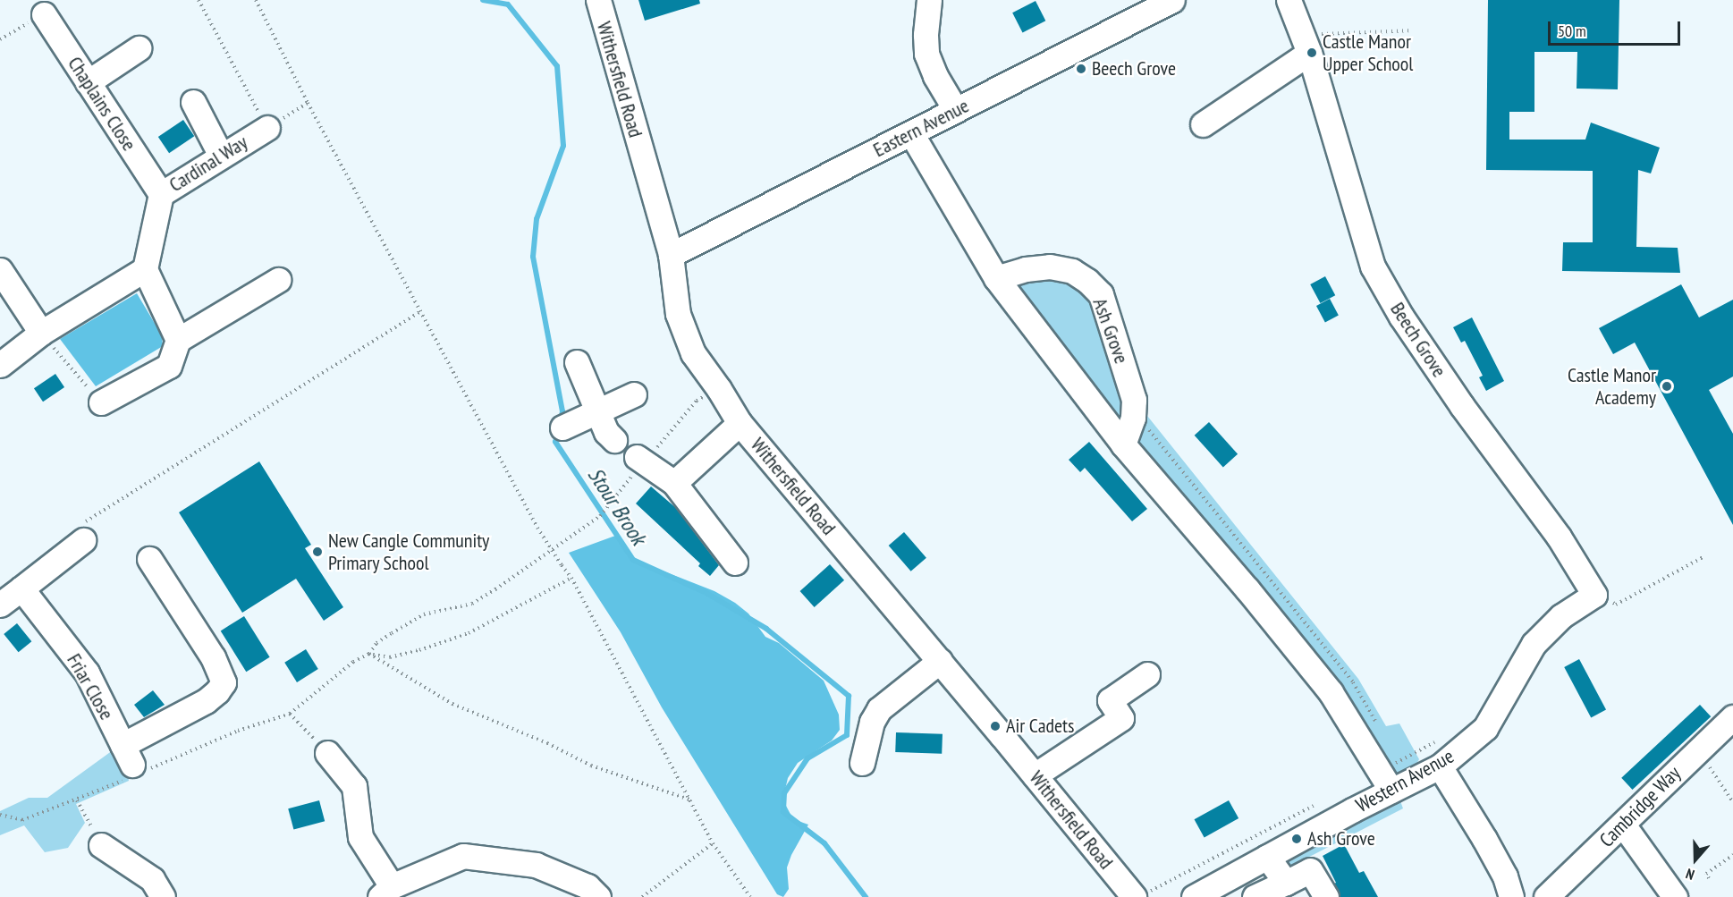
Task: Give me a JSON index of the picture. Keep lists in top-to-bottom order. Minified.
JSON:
{"streets":{"street":["Withersfield Road","Chaplains Close","Eastern Avenue","Cardinal Way","Ash Grove","Beech Grove","Friar Close","Western Avenue","Cambridge Way"]},"crossings":[["Withersfield Road","Eastern Avenue"],["Chaplains Close","Cardinal Way"],["Beech Grove","Western Avenue"]],"water":["Stour Brook"],"places":["Castle Manor Upper School","Beech Grove","Castle Manor Academy","New Cangle Community Primary School","Air Cadets","Ash Grove"],"scale_bar":"50 m","north":"bottom"}
